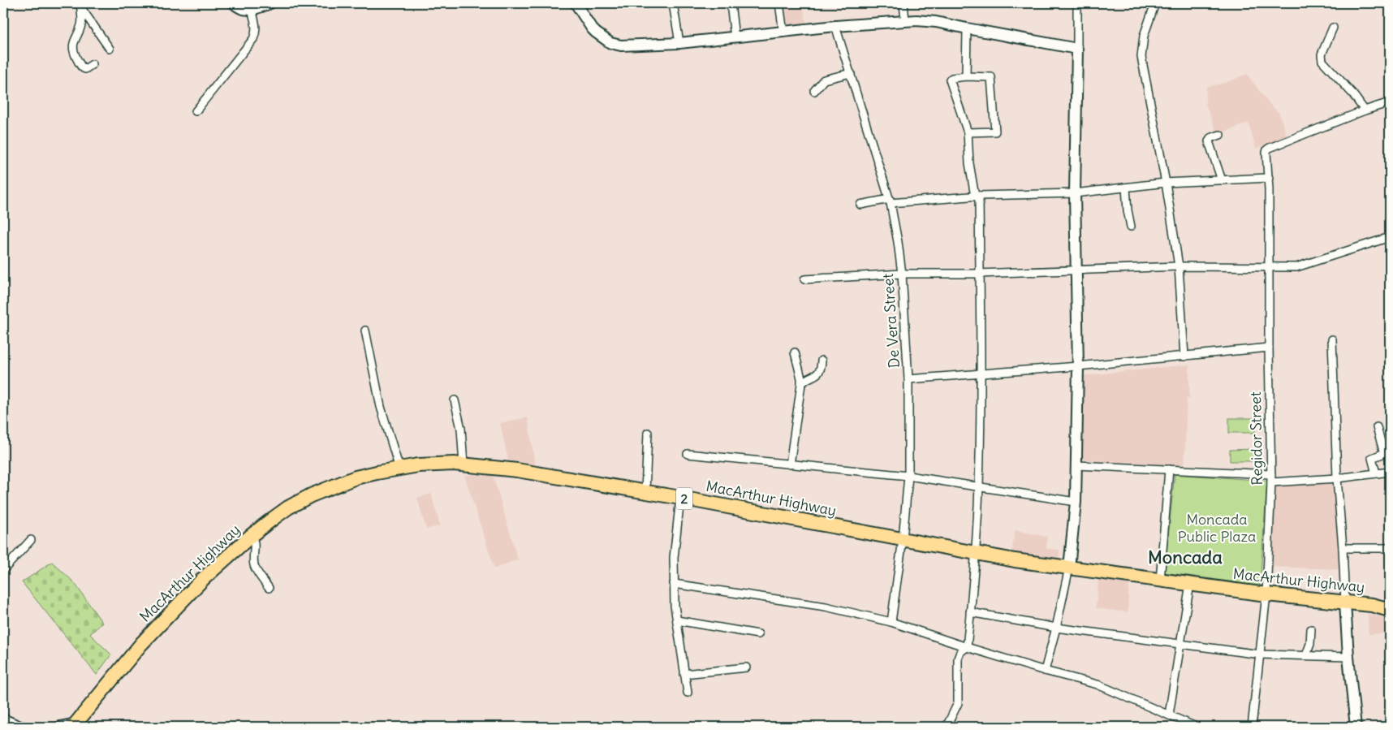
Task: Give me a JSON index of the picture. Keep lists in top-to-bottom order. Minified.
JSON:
{"streets":{"highway":["2","MacArthur Highway"],"street":["De Vera Street","Regidor Street"]},"crossings":[["De Vera Street","MacArthur Highway"],["Regidor Street","MacArthur Highway"]],"districts":["Moncada"],"parks":["Moncada Public Plaza"]}
